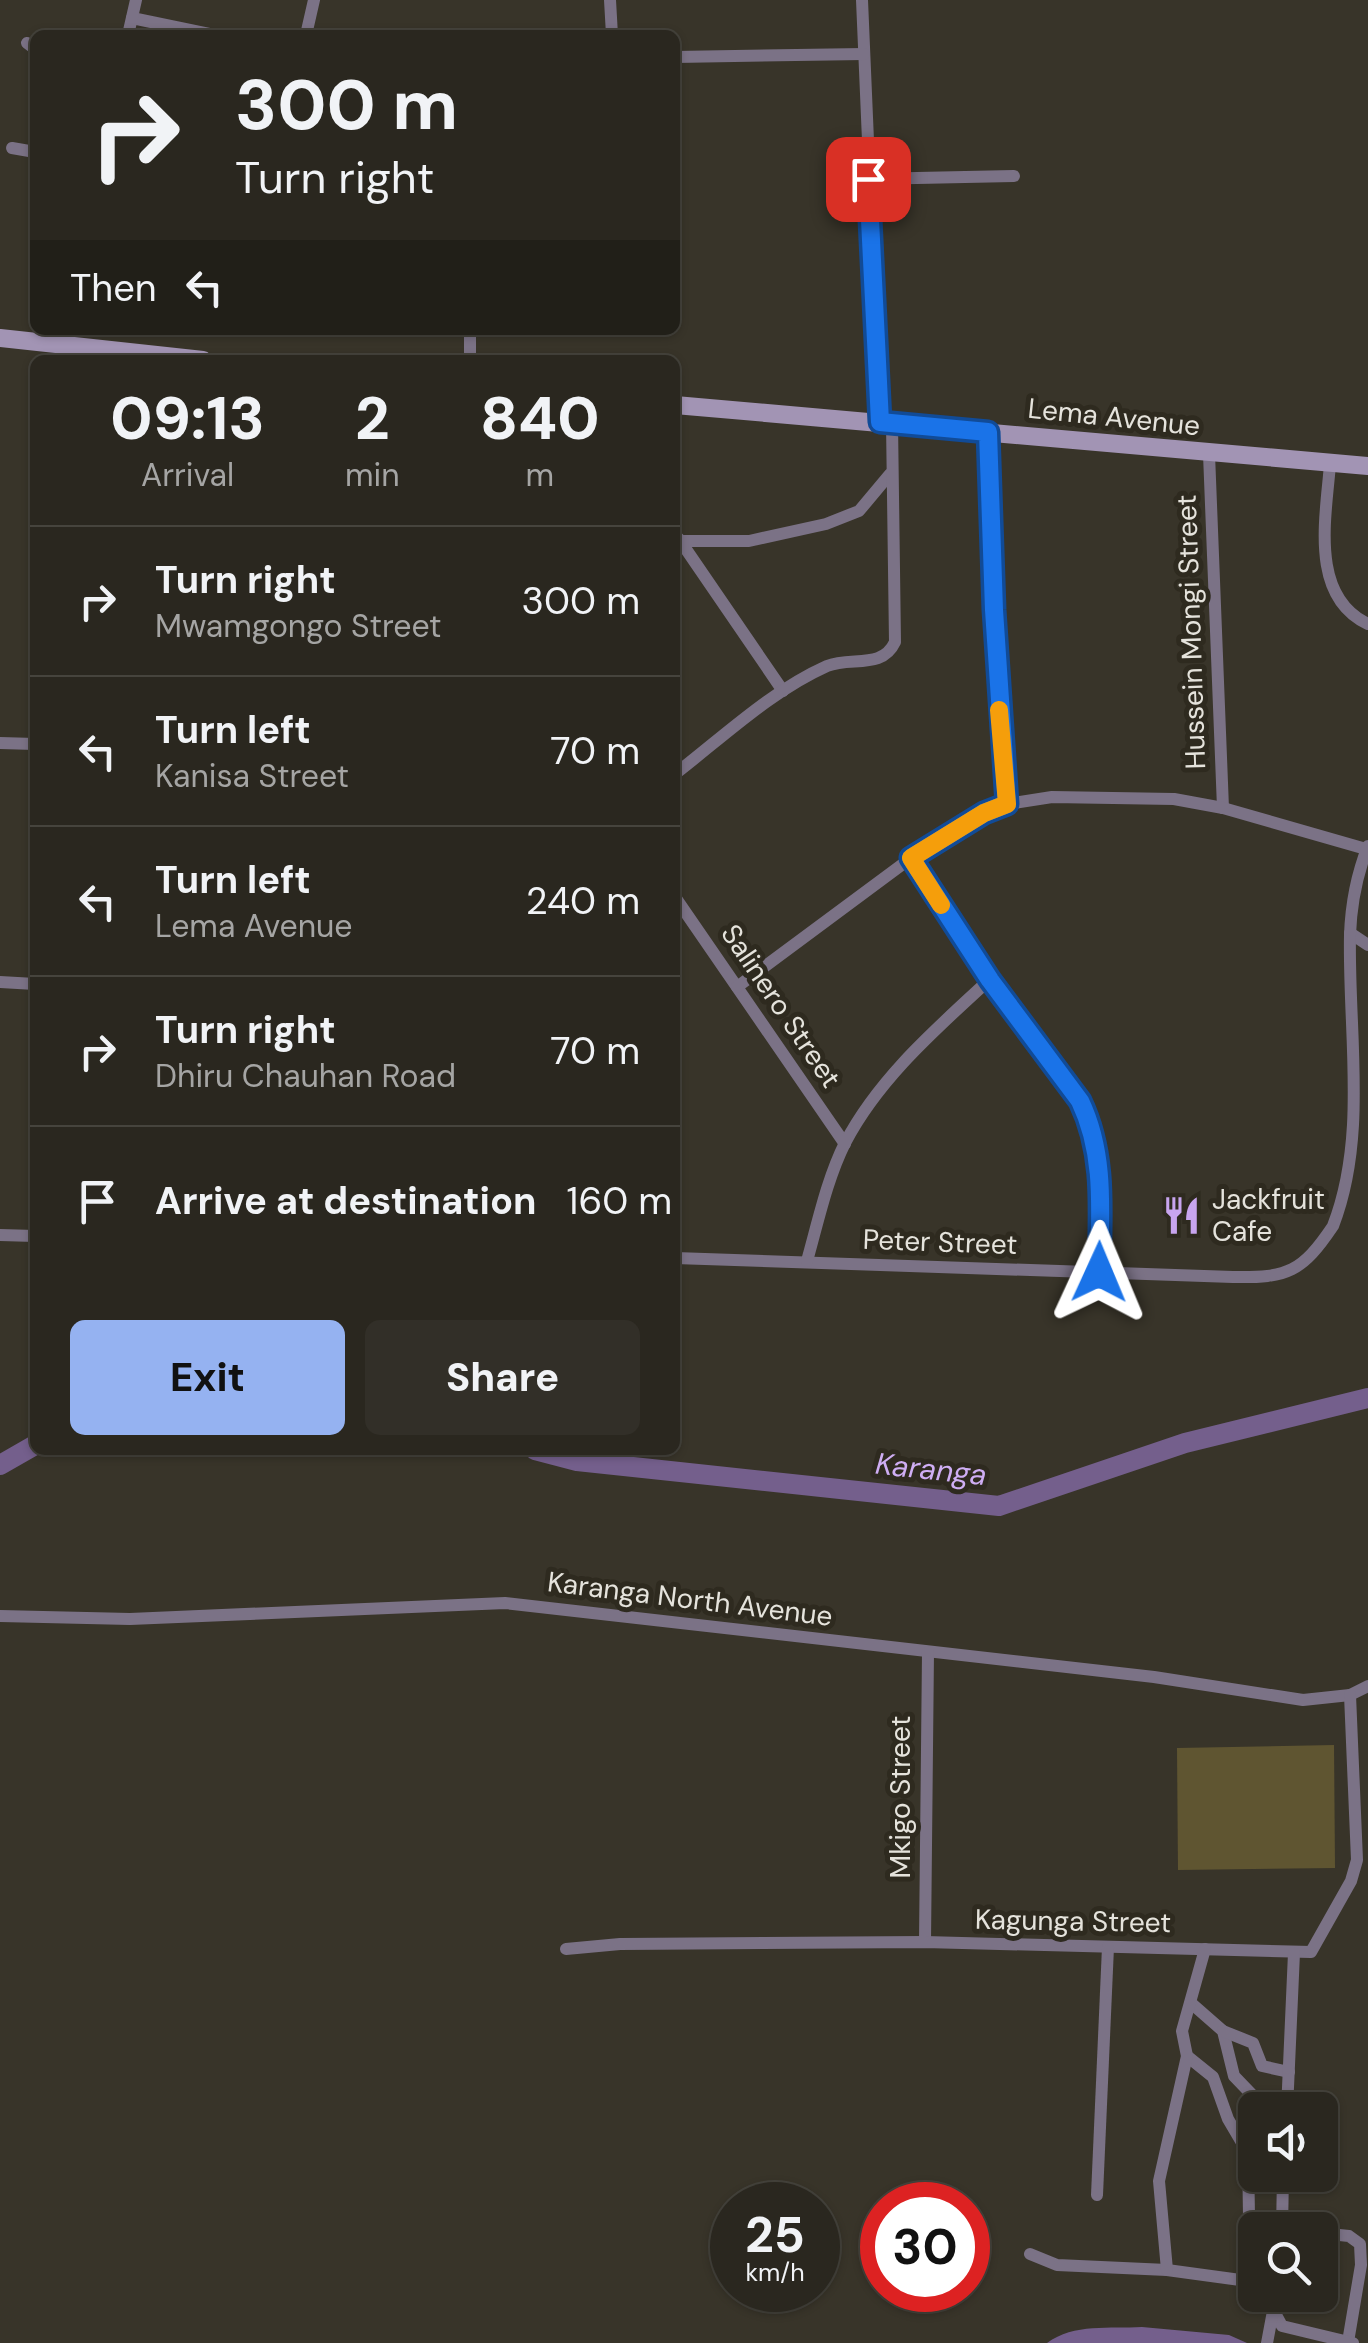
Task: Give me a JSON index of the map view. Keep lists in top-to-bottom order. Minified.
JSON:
{"streets":{"main road":["Lema Avenue"],"street":["Hussein Mongi Street","Salinero Street","Peter Street","Karanga North Avenue","Mkigo Street","Kagunga Street"]},"crossings":[["Lema Avenue","Hussein Mongi Street"],["Karanga North Avenue","Mkigo Street"],["Mkigo Street","Kagunga Street"]],"water":["Karanga"],"places":{"restaurant":["Jackfruit Cafe"]},"page":{"turn":["300 m","Turn right"],"then":"Then","eta":["09:13","Arrival","2","min","840","m"],"list":[{"name":"Turn right","note":"Mwamgongo Street","value":"300 m"},{"name":"Turn left","note":"Kanisa Street","value":"70 m"},{"name":"Turn left","note":"Lema Avenue","value":"240 m"},{"name":"Turn right","note":"Dhiru Chauhan Road","value":"70 m"},{"name":"Arrive at destination","value":"160 m"}],"buttons":["Exit","Share"],"speed":"25 km/h","limit":"30"}}
